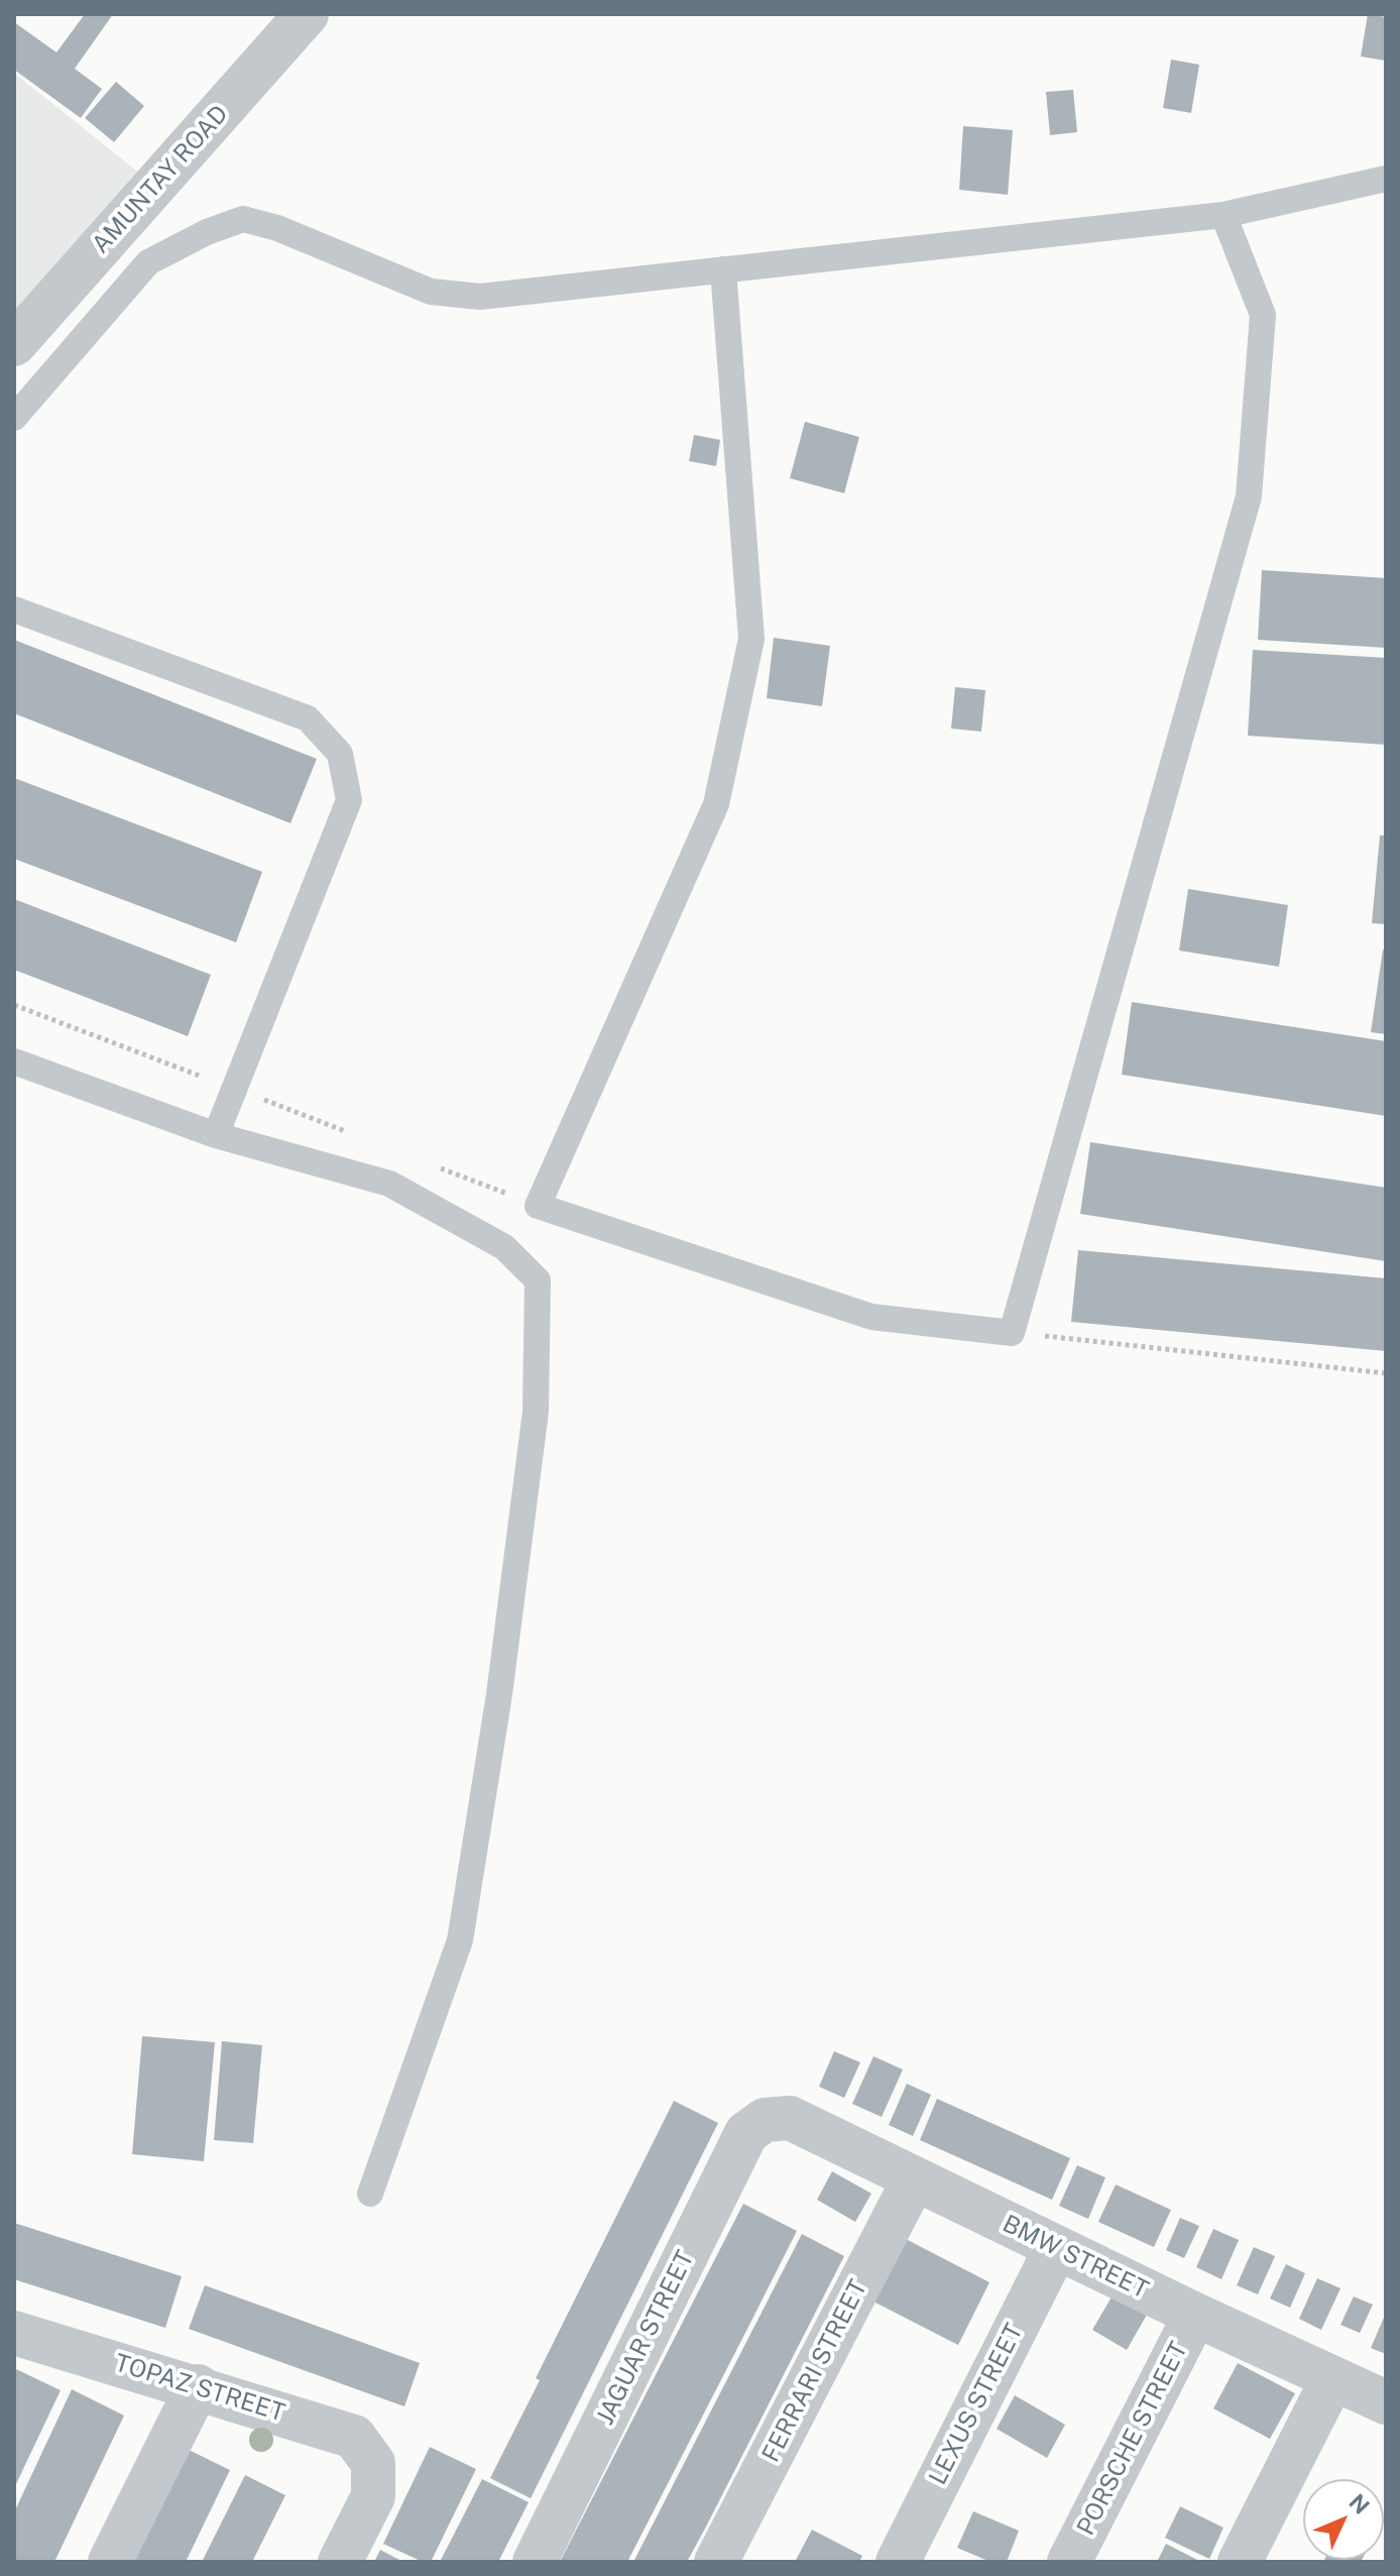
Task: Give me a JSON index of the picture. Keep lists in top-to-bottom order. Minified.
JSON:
{"streets":{"street":["AMUNTAY ROAD","BMW STREET","JAGUAR STREET","FERRARI STREET","TOPAZ STREET","LEXUS STREET","PORSCHE STREET"]},"crossings":[["BMW STREET","JAGUAR STREET"],["BMW STREET","FERRARI STREET"],["BMW STREET","LEXUS STREET"],["BMW STREET","PORSCHE STREET"]],"north":"top right"}
